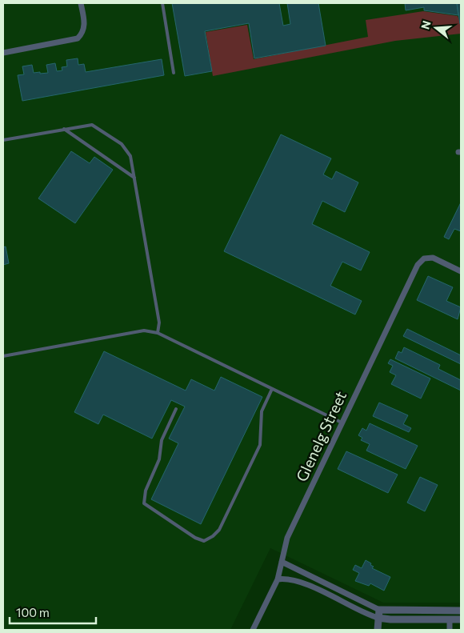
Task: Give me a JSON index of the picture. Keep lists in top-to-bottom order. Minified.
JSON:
{"streets":{"street":["Glenelg Street"]},"scale_bar":"100 m","north":"left"}
